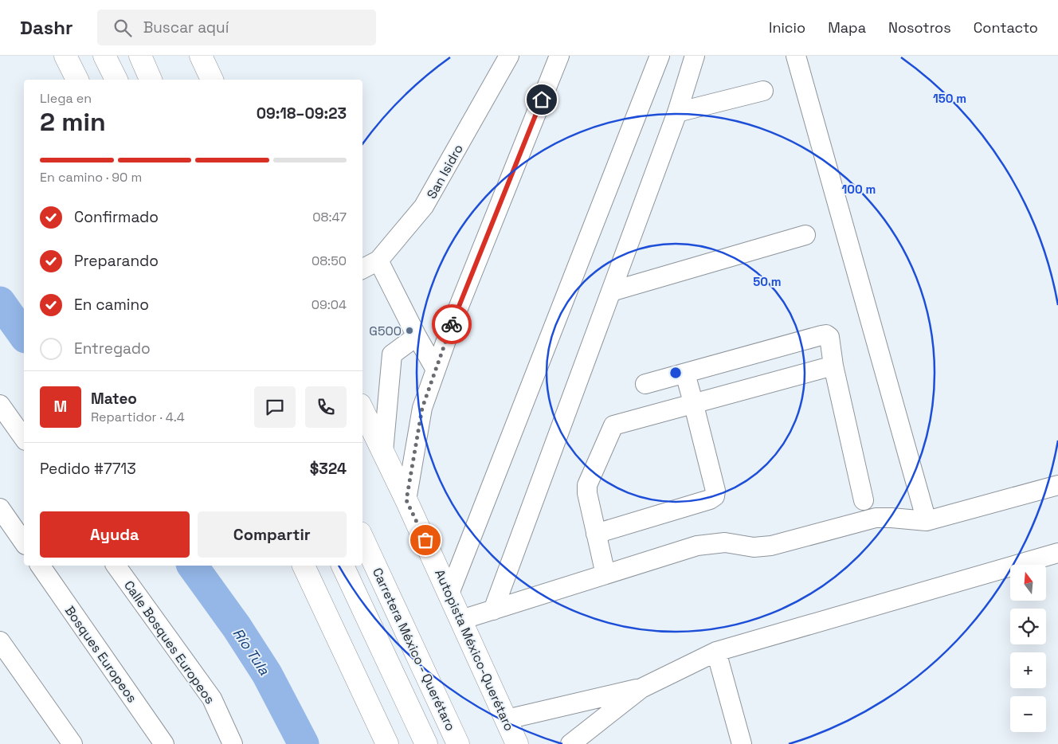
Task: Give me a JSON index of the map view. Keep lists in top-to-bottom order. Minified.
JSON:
{"streets":{"main road":["Carretera México - Querétaro","Autopista México-Querétaro"],"street":["San Isidro","Calle Bosques Europeos","Bosques Europeos"]},"water":["Río Tula"],"places":["G500"],"north":"top","page":{"header":"Dashr","search":"Buscar aquí","nav":["Inicio","Mapa","Nosotros","Contacto"],"heading":["2 min","Llega en","09:18–09:23"],"panel":["Mateo","Repartidor · 4.4","Pedido #7713","$324"],"bar":"En camino · 90 m","list":[["Confirmado","08:47"],["Preparando","08:50"],["En camino","09:04"],"Entregado"],"round":"M","buttons":["Ayuda","Compartir"],"map_buttons":["+","−"]},"rings":["150 m","100 m","50 m"]}
